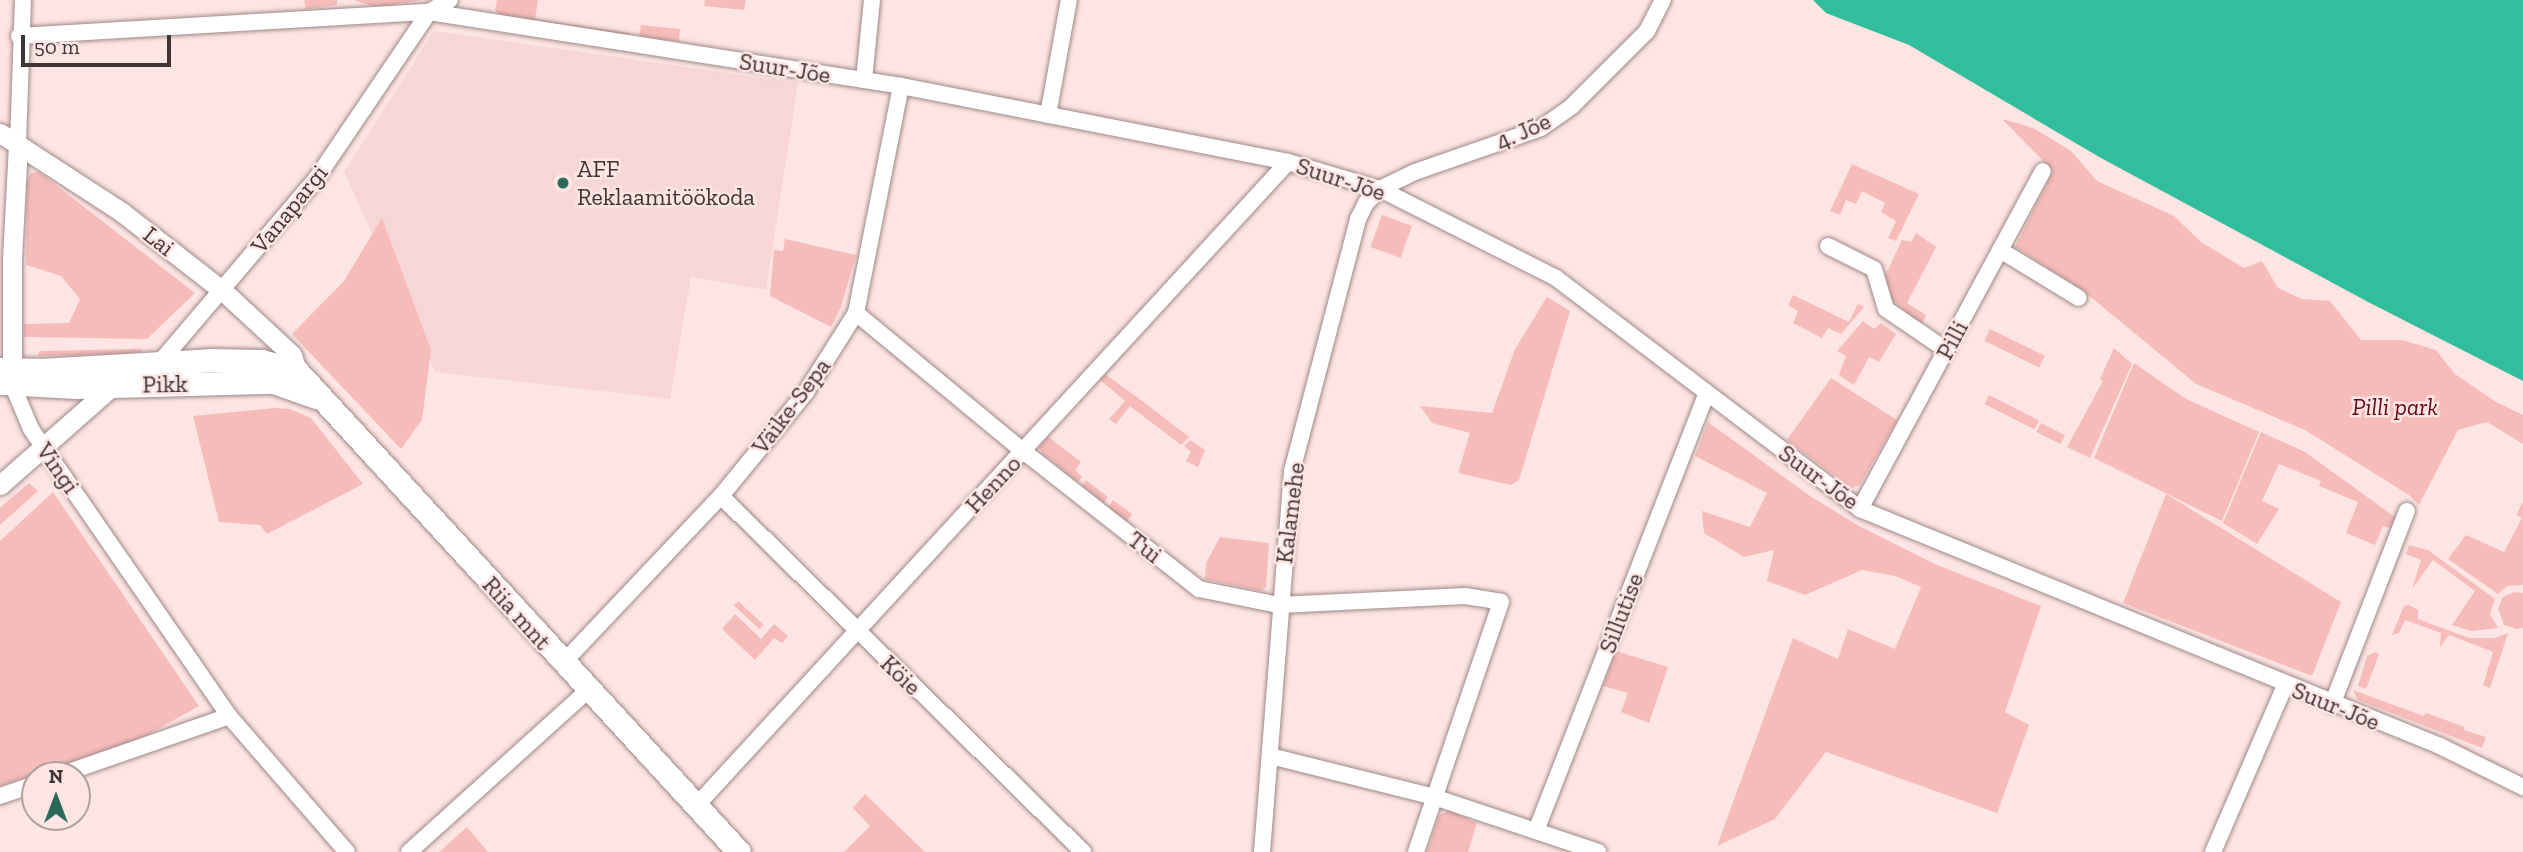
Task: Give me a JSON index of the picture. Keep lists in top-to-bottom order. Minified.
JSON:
{"streets":{"main road":["Pikk","Riia mnt"],"street":["Suur-Jõe","4. Jõe","Vanapargi","Lai","Pilli","Väike-Sepa","Vingi","Henno","Kalamehe","Tui","Sillutise","Köie"]},"crossings":[["Suur-Jõe","4. Jõe"],["Suur-Jõe","Vanapargi"],["Suur-Jõe","Pilli"],["Suur-Jõe","Väike-Sepa"],["Suur-Jõe","Vingi"],["Suur-Jõe","Henno"],["Suur-Jõe","Kalamehe"],["Suur-Jõe","Sillutise"],["4. Jõe","Kalamehe"],["Vanapargi","Lai"],["Vanapargi","Pikk"],["Vanapargi","Vingi"],["Lai","Pikk"],["Lai","Vingi"],["Lai","Riia mnt"],["Pikk","Vingi"],["Pikk","Riia mnt"],["Väike-Sepa","Tui"],["Väike-Sepa","Riia mnt"],["Väike-Sepa","Köie"],["Henno","Tui"],["Henno","Riia mnt"],["Henno","Köie"],["Kalamehe","Tui"]],"parks":["Pilli park"],"places":["AFF Reklaamitöökoda"],"scale_bar":"50 m","north":"top"}
